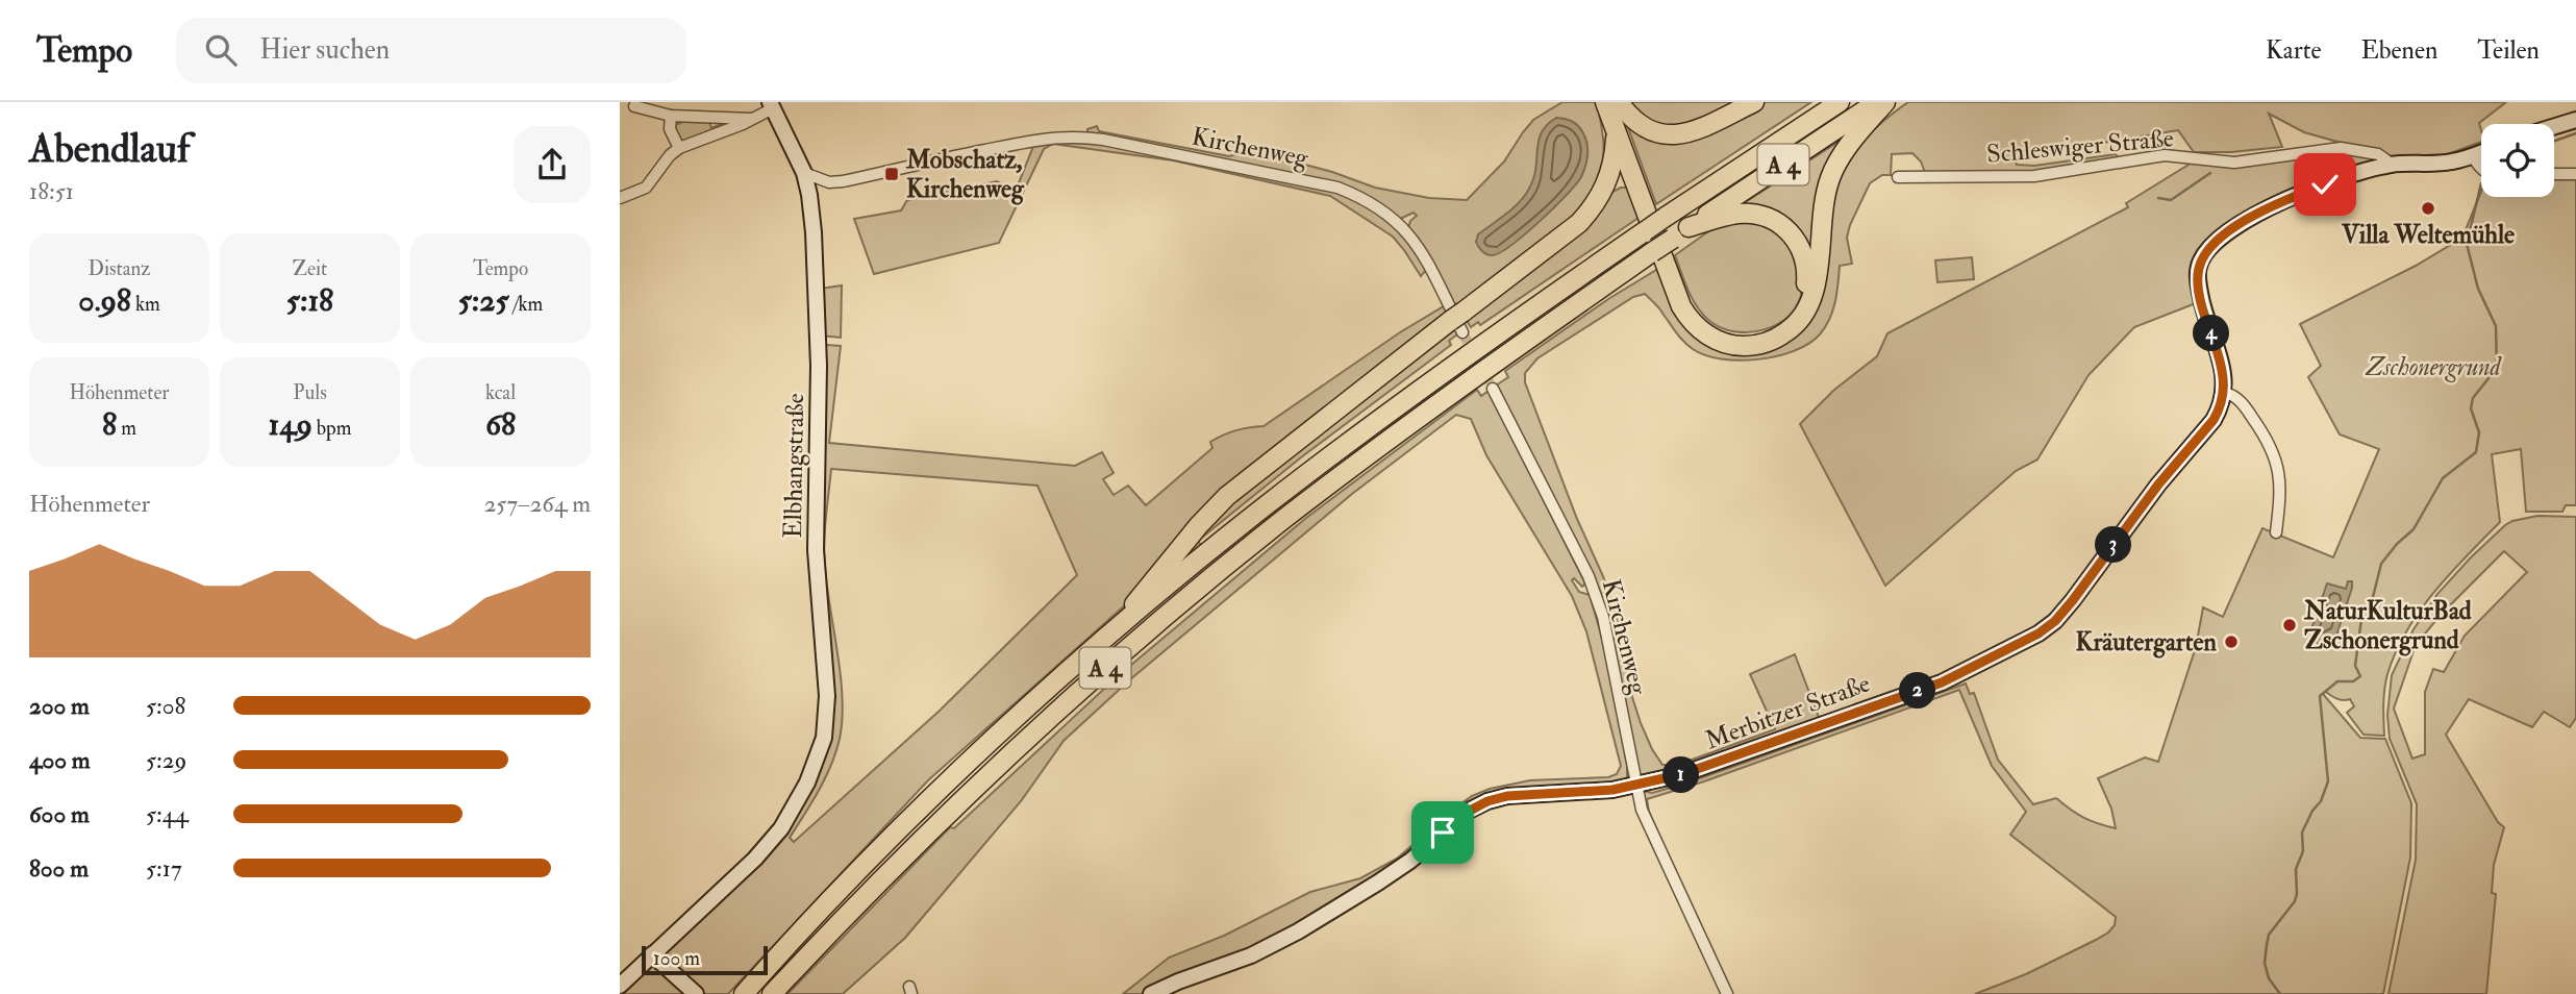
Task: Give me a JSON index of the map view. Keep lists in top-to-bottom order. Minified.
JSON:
{"streets":{"highway":["A 4"],"street":["Schleswiger Straße","Kirchenweg","Elbhangstraße","Merbitzer Straße"]},"crossings":[["Kirchenweg","Elbhangstraße"],["Kirchenweg","Merbitzer Straße"]],"parks":["Zschonergrund"],"places":{"transit":["Mobschatz, Kirchenweg"],"other":["Villa Weltemühle","NaturKulturBad Zschonergrund","Kräutergarten"]},"scale_bar":"100 m","page":{"header":"Tempo","search":"Hier suchen","nav":["Karte","Ebenen","Teilen"],"heading":["Abendlauf","18:51"],"stats":[["Distanz","0.98 km"],["Zeit","5:18"],["Tempo","5:25 /km"],["Höhenmeter","8 m"],["Puls","149 bpm"],["kcal","68"]],"pins":["4","3","2","1"],"chart":["Höhenmeter","257–264 m"],"list":[{"name":"200 m","note":"5:08"},{"name":"400 m","note":"5:29"},{"name":"600 m","note":"5:44"},{"name":"800 m","note":"5:17"}],"scale":"100 m"}}
